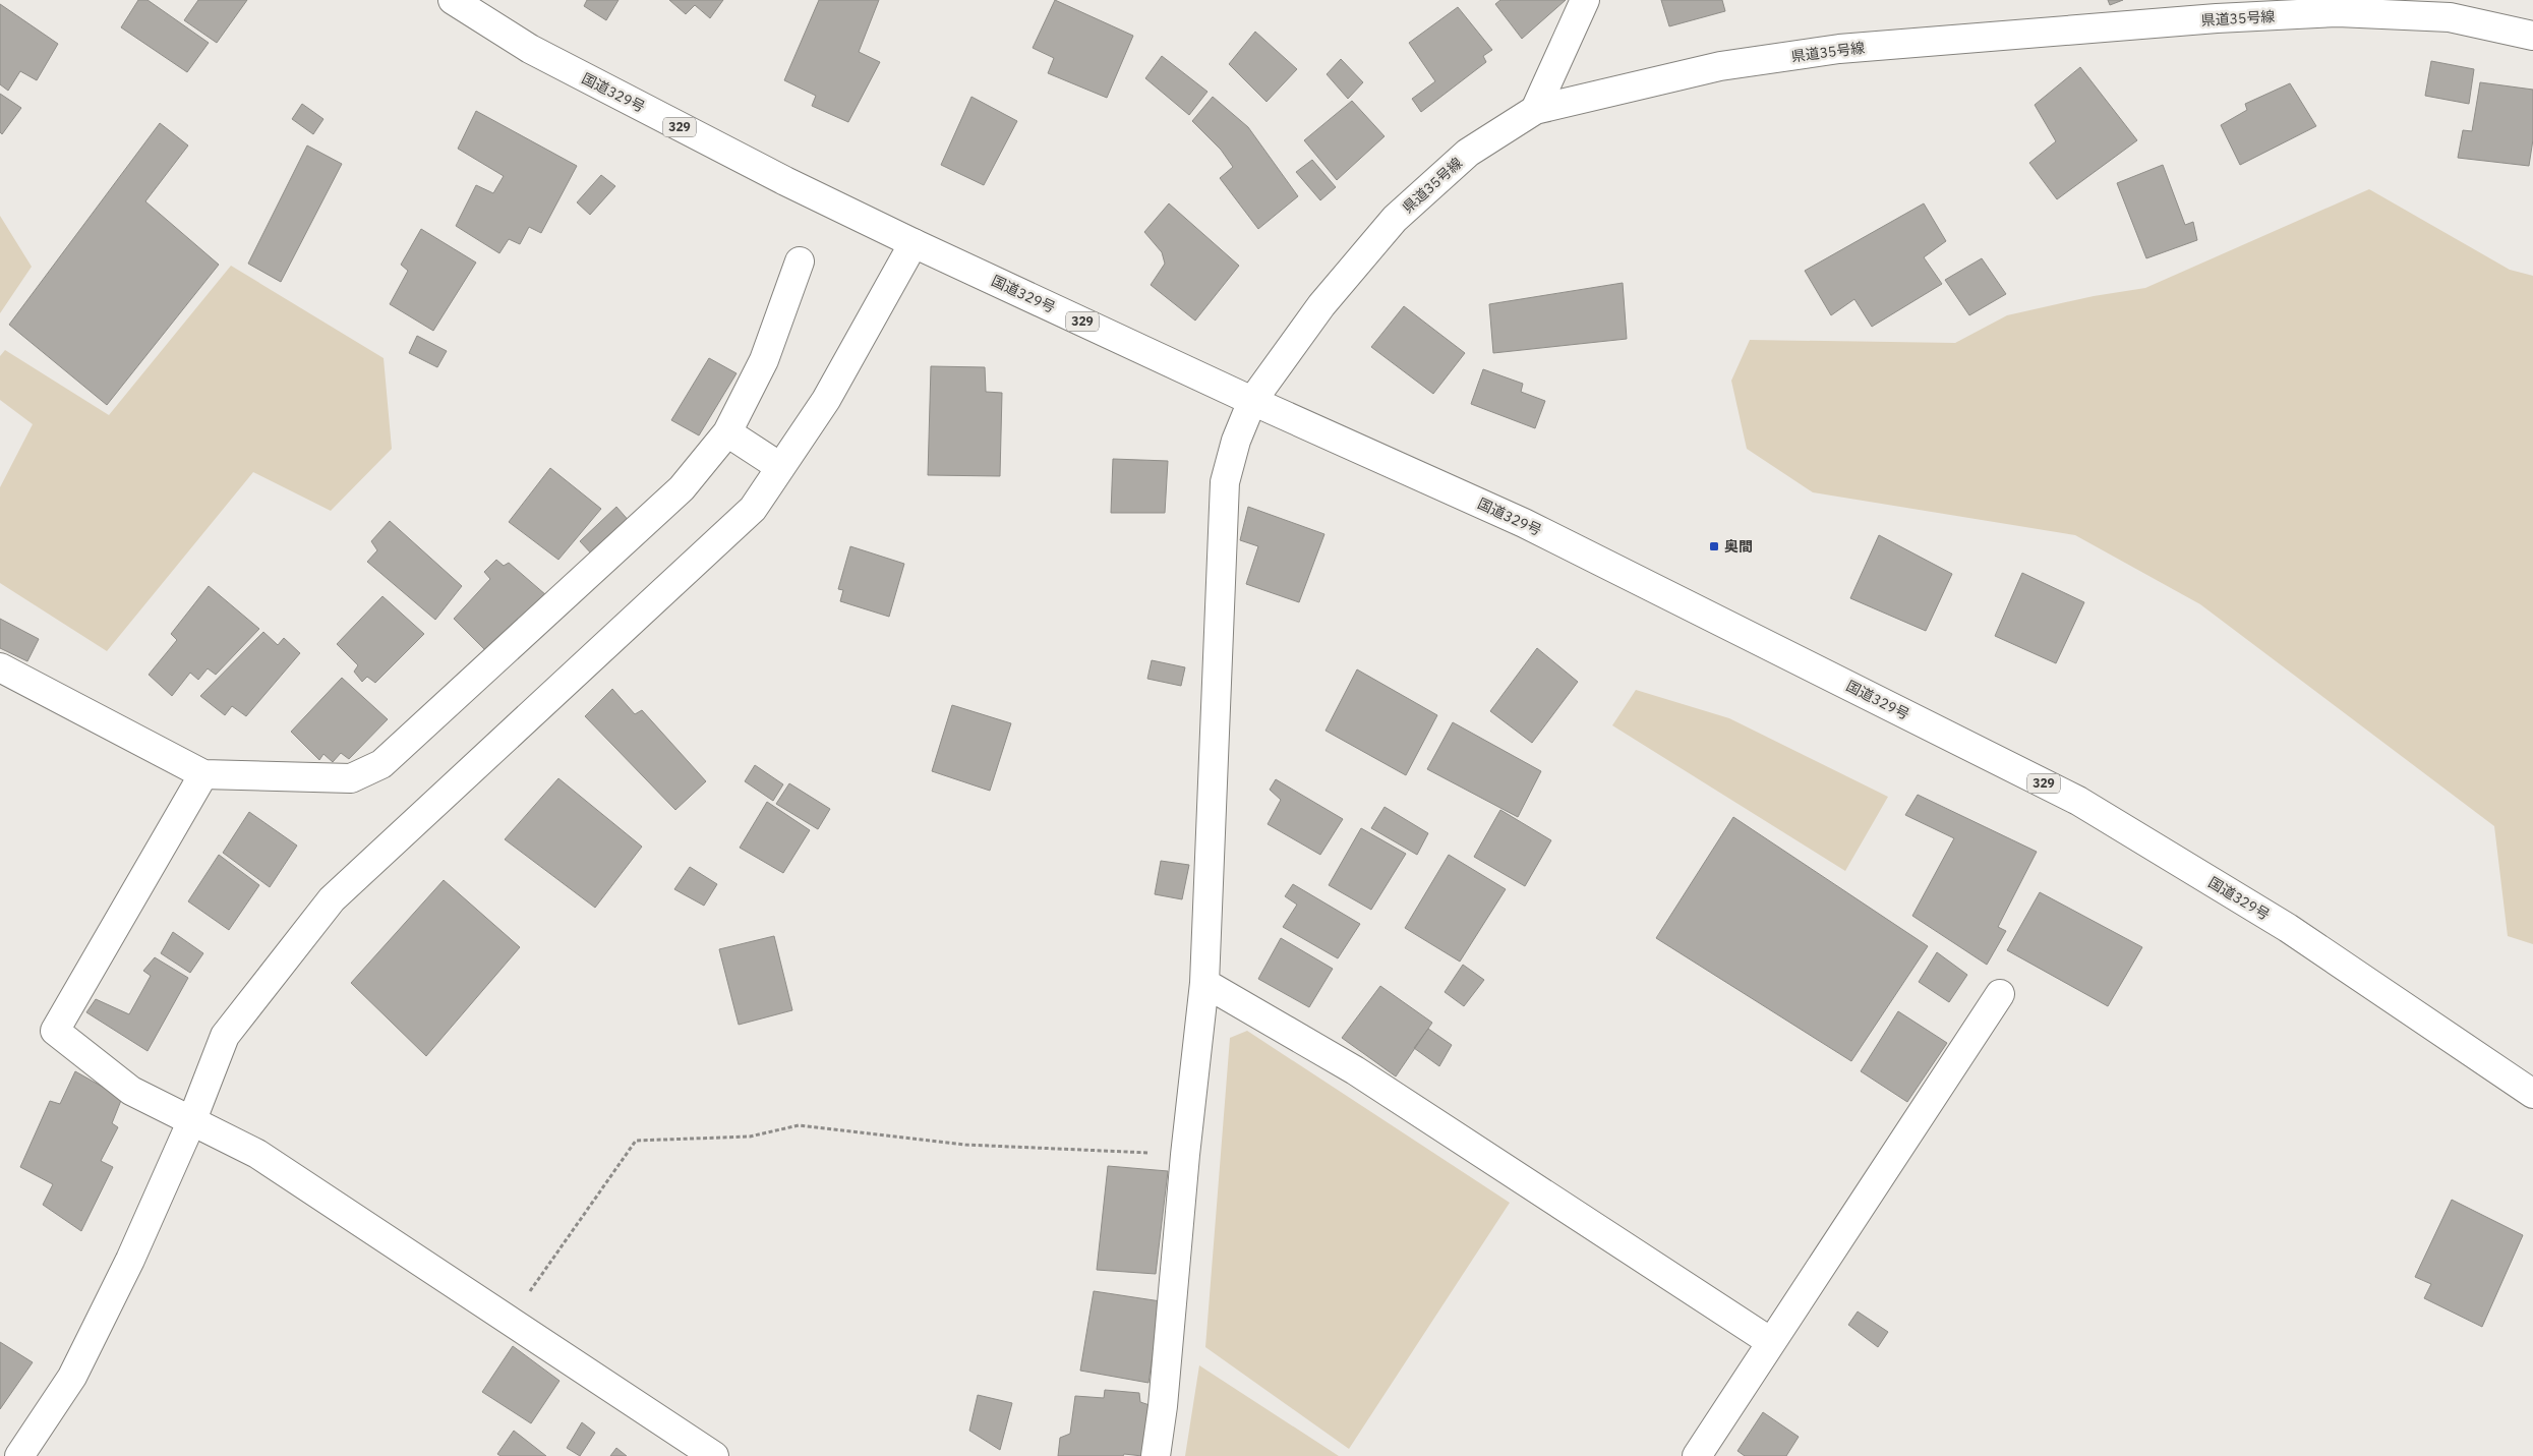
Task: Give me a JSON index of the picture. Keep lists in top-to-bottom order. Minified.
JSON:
{"streets":{"main road":["県道35号線","国道329号","329"]},"crossings":[["県道35号線","国道329号"]],"places":{"transit":["奥間"]}}
